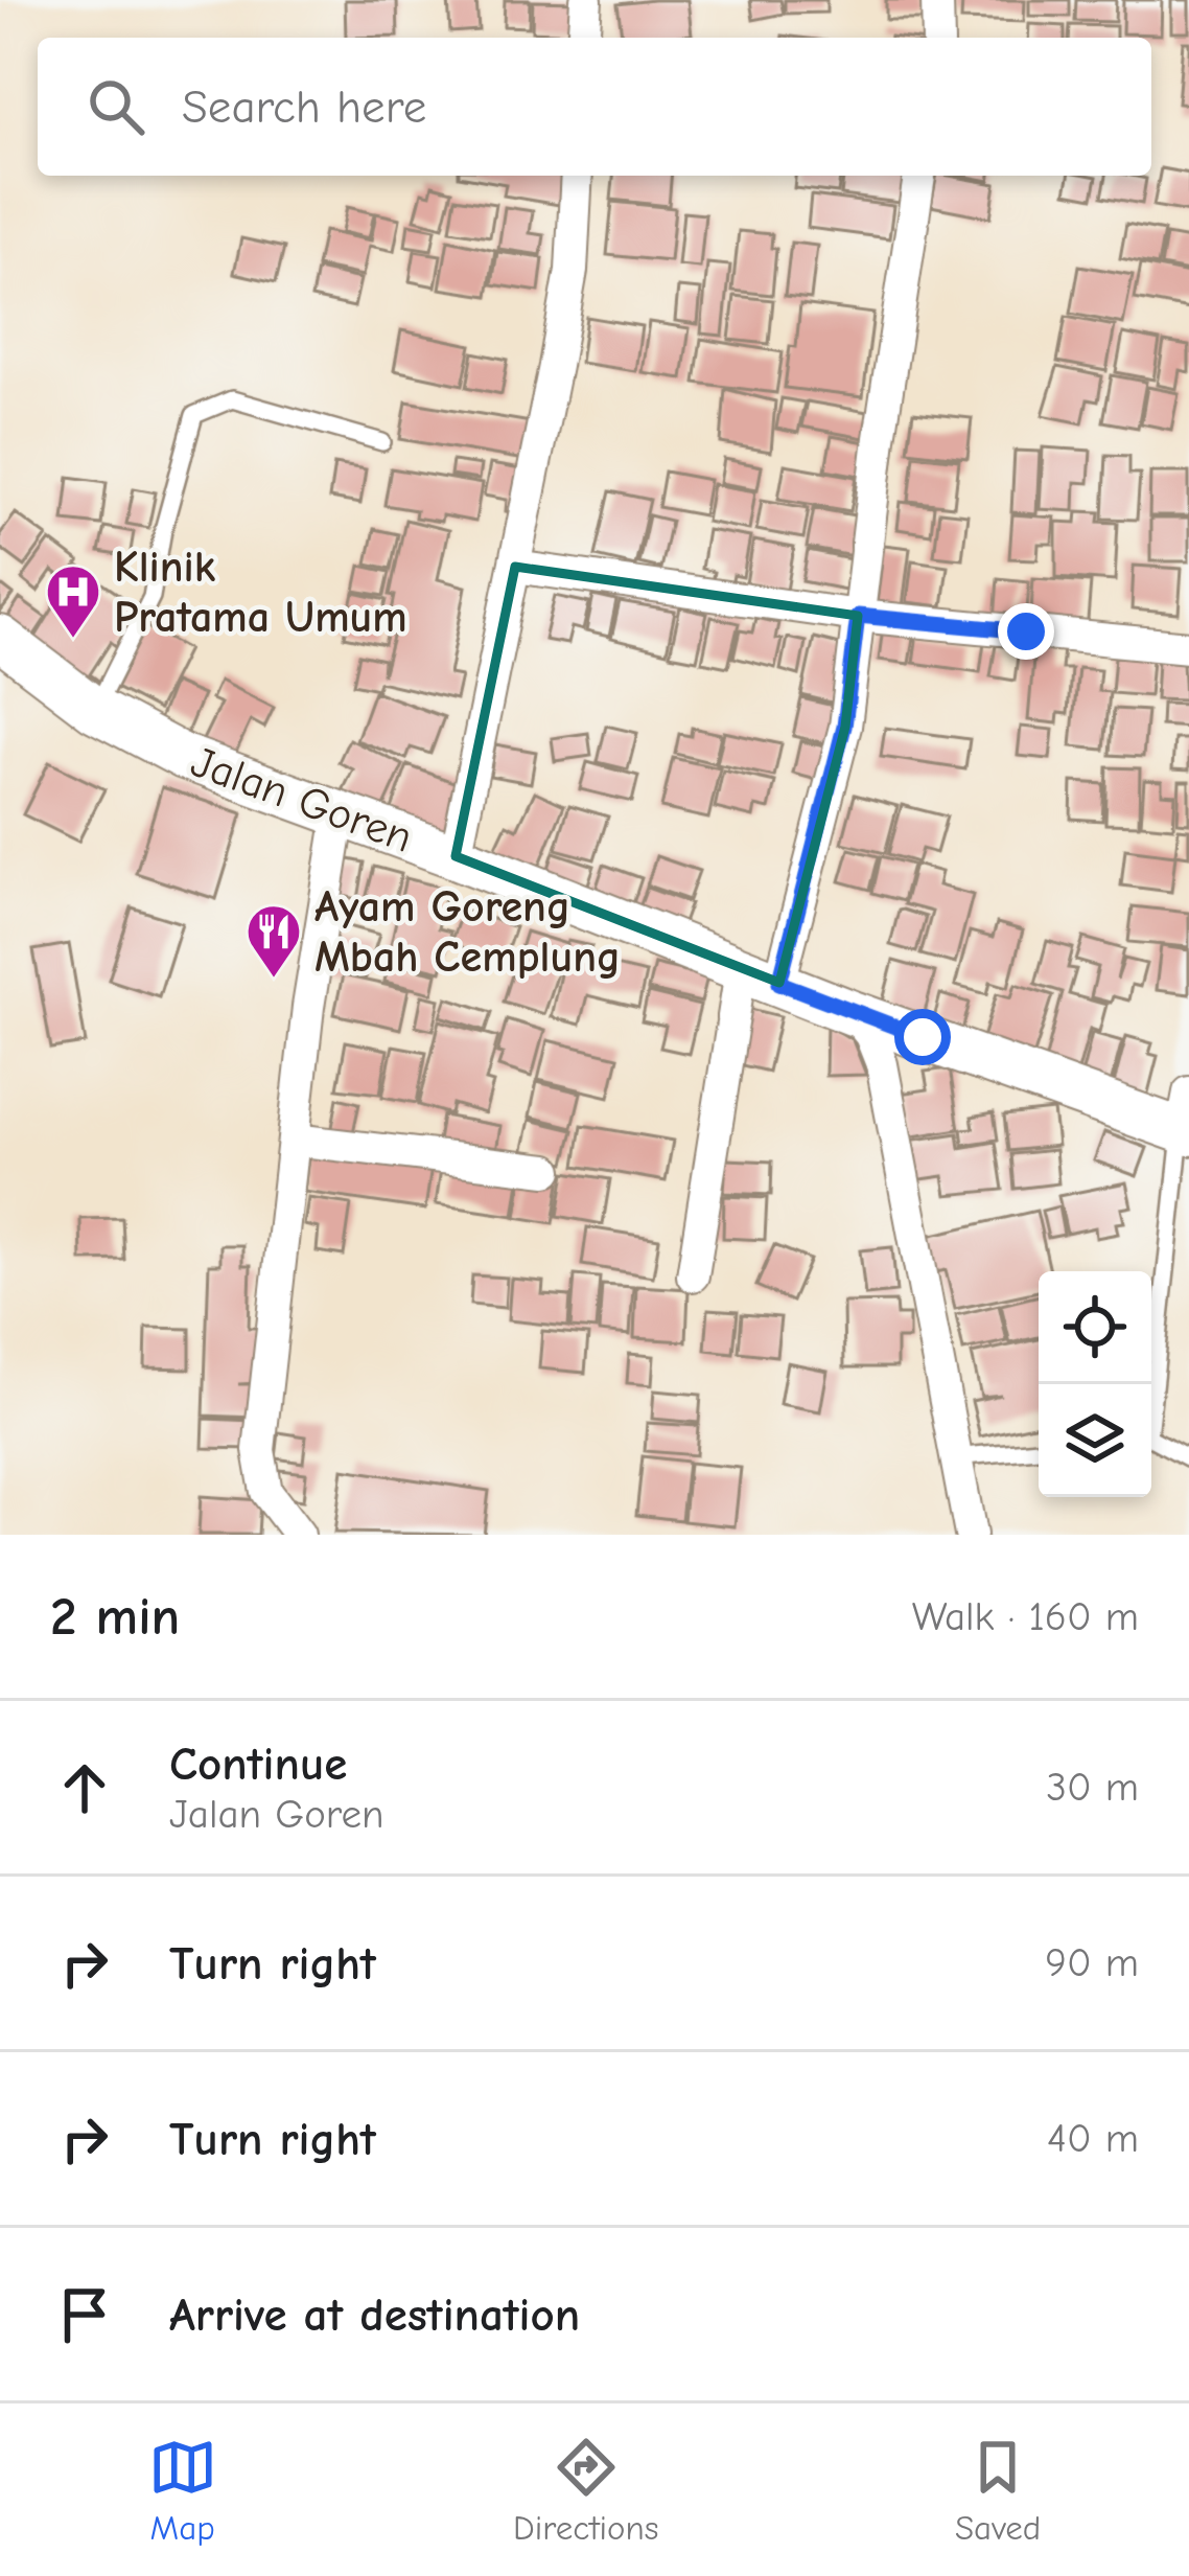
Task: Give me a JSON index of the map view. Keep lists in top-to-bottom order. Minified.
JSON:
{"streets":{"street":["Jalan Goren"]},"places":{"hospital":["Klinik Pratama Umum"],"restaurant":["Ayam Goreng Mbah Cemplung"]},"page":{"search":"Search here","heading":["2 min","Walk · 160 m"],"list":[["Continue","Jalan Goren","30 m"],["Turn right","90 m"],["Turn right","40 m"],"Arrive at destination"],"nav":["Map","Directions","Saved"]}}
